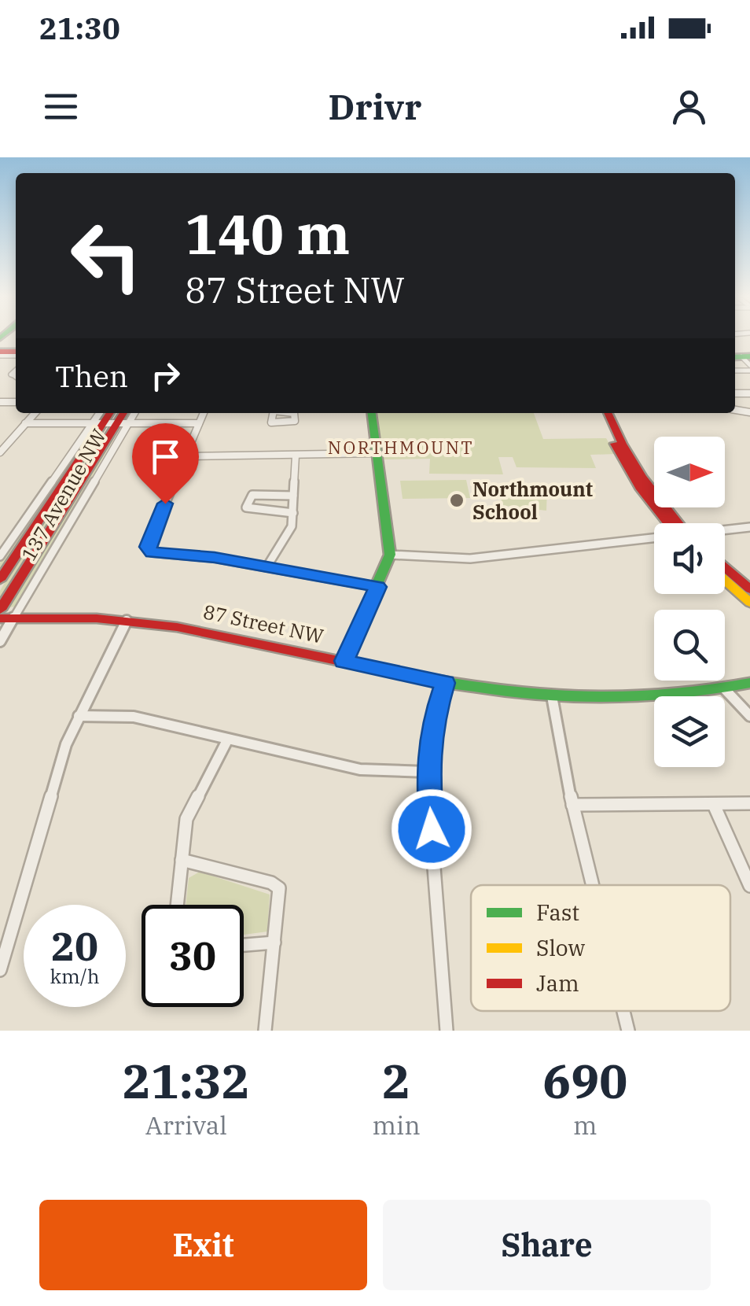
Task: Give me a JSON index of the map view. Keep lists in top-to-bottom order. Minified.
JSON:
{"streets":{"street":["137 Avenue NW","87 Street NW"]},"crossings":[["137 Avenue NW","87 Street NW"]],"districts":["NORTHMOUNT"],"places":["Northmount School"],"legend":["Fast","Slow","Jam"],"north":"right","page":{"status":"21:30","header":"Drivr","turn":["140 m","87 Street NW"],"then":"Then","speed":"20 km/h","limit":"30","eta":["21:32","Arrival","2","min","690","m"],"buttons":["Exit","Share"]}}
